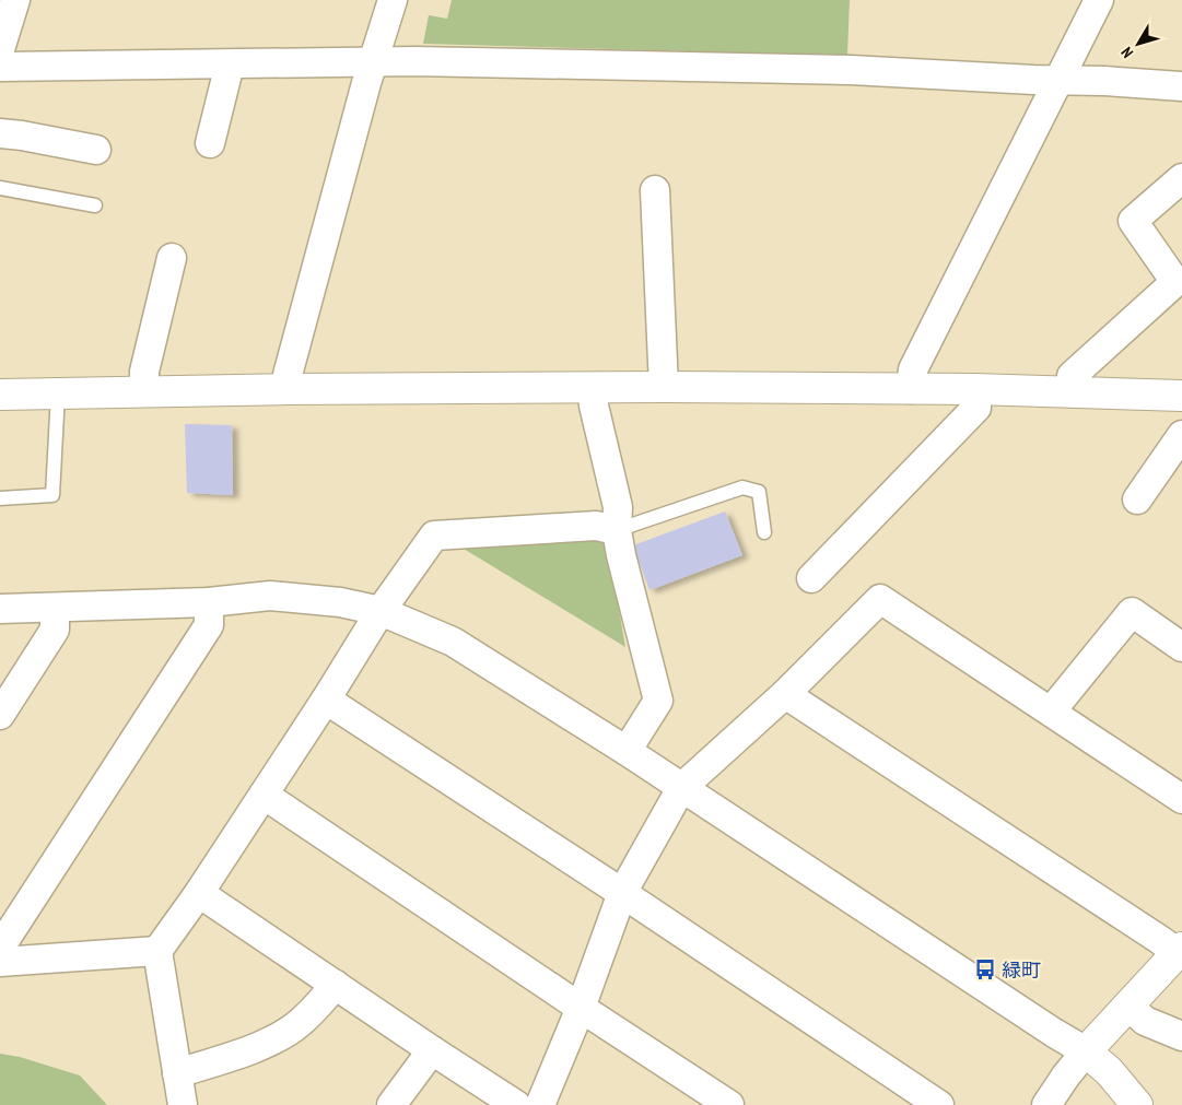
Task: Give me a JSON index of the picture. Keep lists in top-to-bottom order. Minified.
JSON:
{"places":{"bus stop":["緑町"]},"north":"bottom left"}
